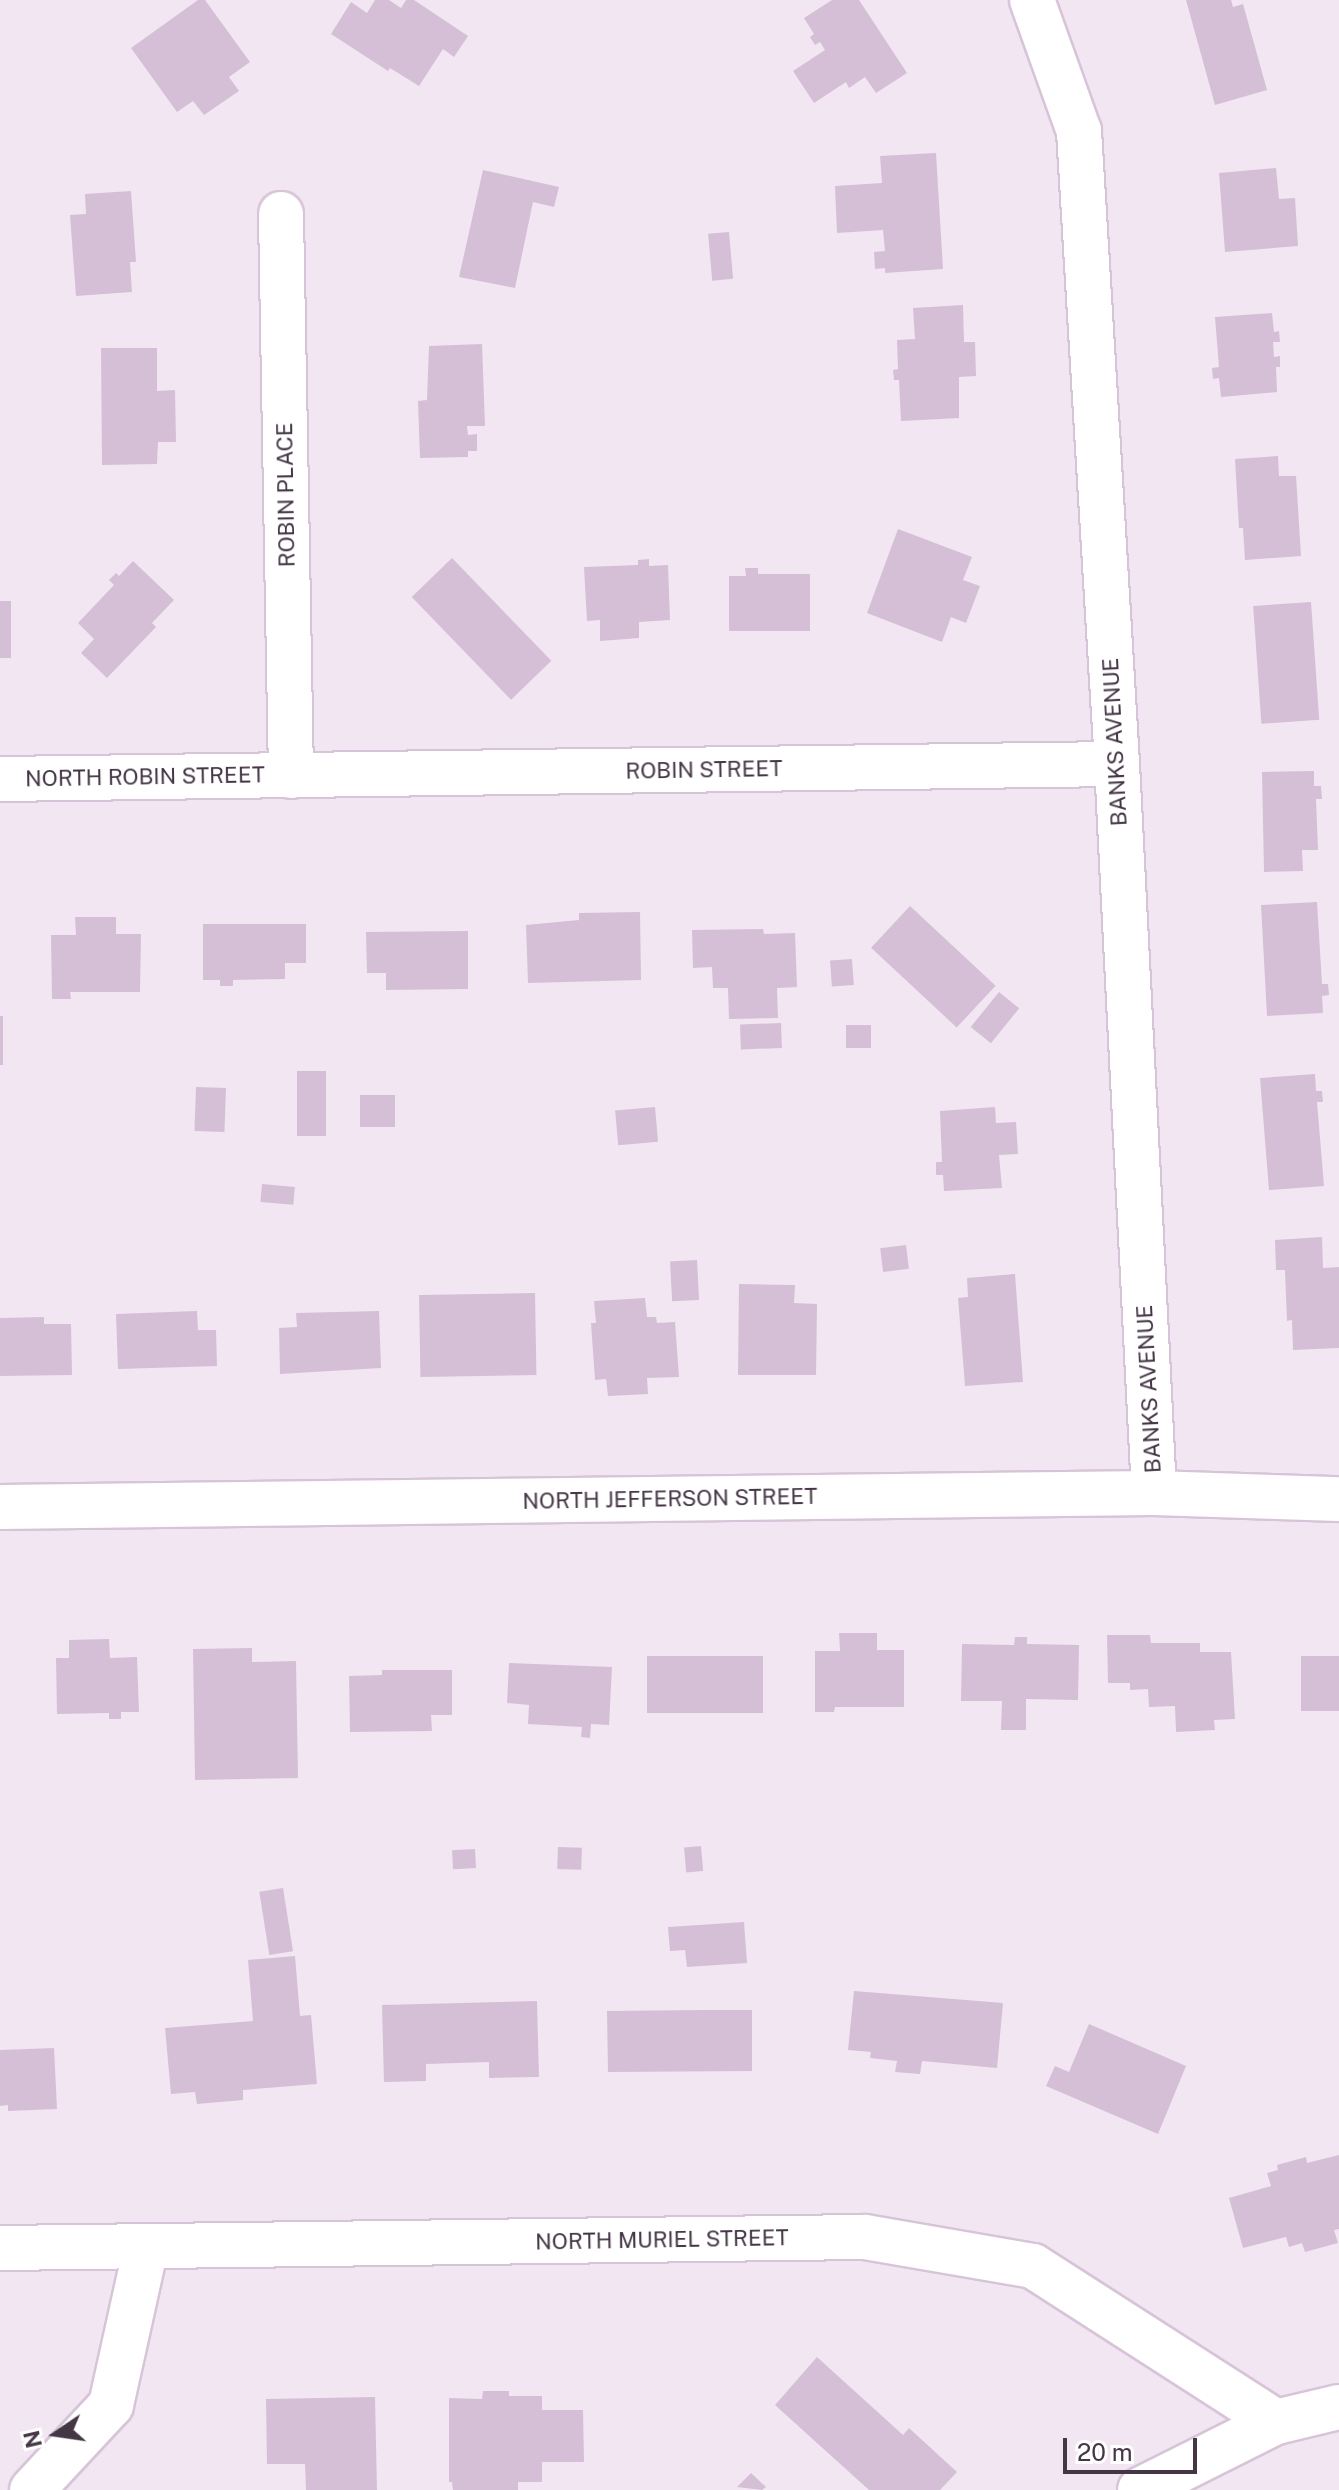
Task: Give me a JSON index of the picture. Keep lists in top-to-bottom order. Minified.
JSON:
{"streets":{"street":["ROBIN PLACE","BANKS AVENUE","ROBIN STREET","NORTH ROBIN STREET","NORTH JEFFERSON STREET","NORTH MURIEL STREET"]},"crossings":[["ROBIN PLACE","ROBIN STREET"],["ROBIN PLACE","NORTH ROBIN STREET"],["BANKS AVENUE","ROBIN STREET"],["BANKS AVENUE","NORTH JEFFERSON STREET"],["ROBIN STREET","NORTH ROBIN STREET"]],"scale_bar":"20 m","north":"left"}
